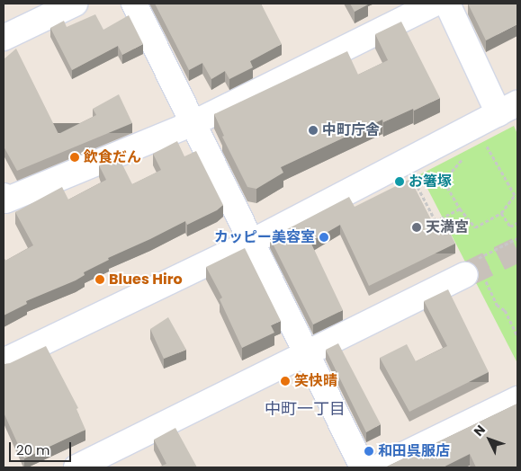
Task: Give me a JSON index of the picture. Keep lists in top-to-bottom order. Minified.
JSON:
{"districts":["中町一丁目"],"places":["中町庁舎","飲食だん","お箸塚","天満宮","カッピー美容室","Blues Hiro","笑快晴","和田呉服店"],"scale_bar":"20 m","north":"top left"}
